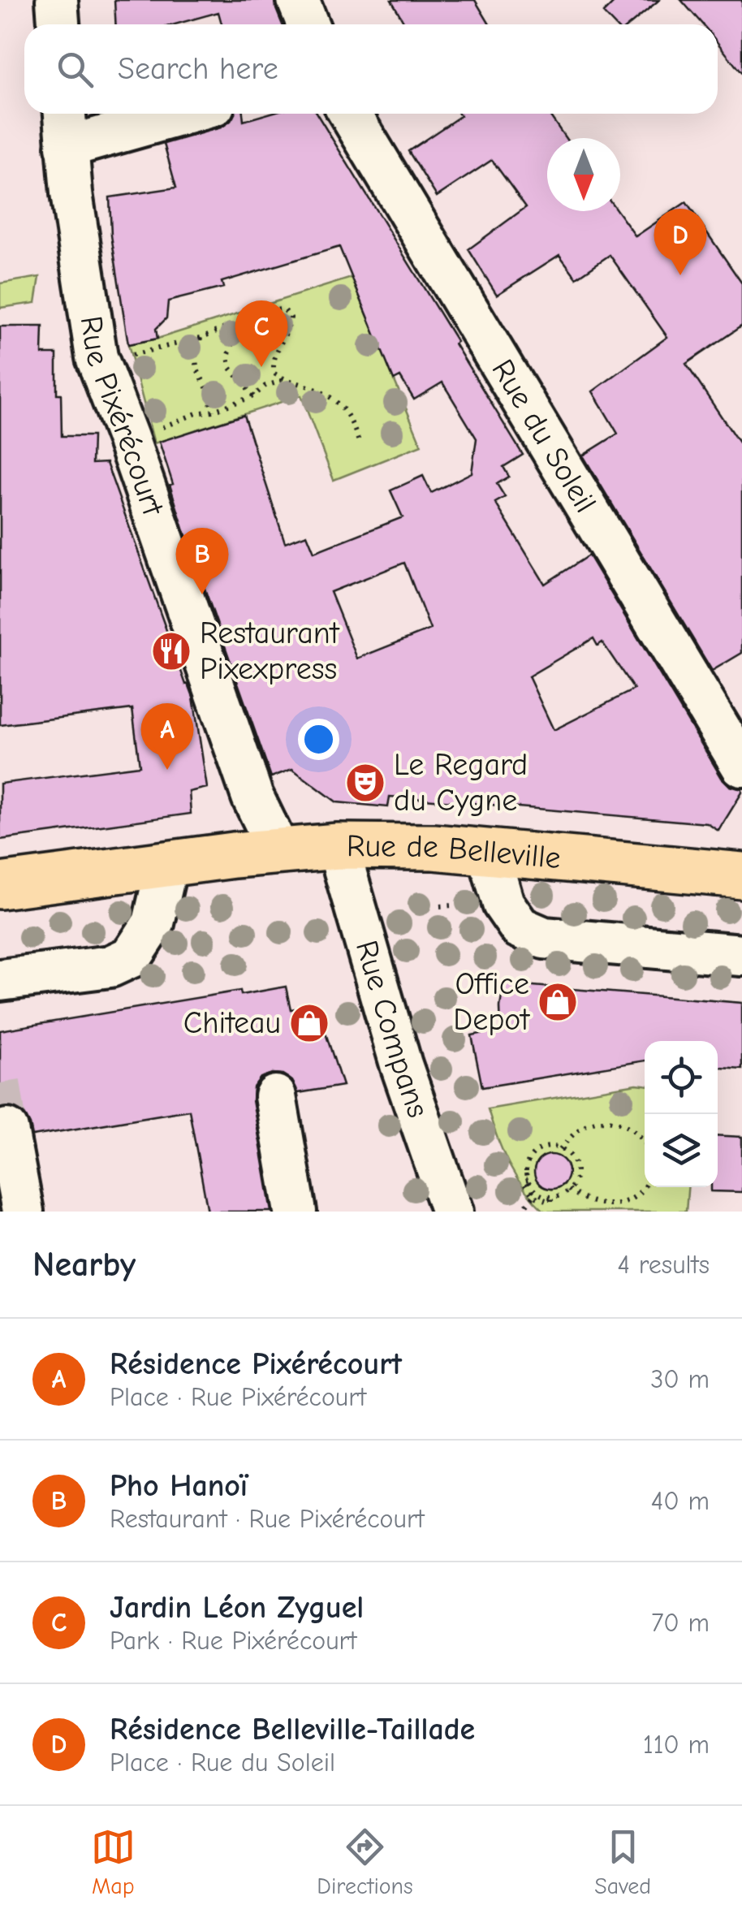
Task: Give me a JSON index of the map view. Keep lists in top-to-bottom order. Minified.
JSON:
{"streets":{"main road":["Rue de Belleville"],"street":["Rue Pixérécourt","Rue du Soleil","Rue Compans"]},"crossings":[["Rue Pixérécourt","Rue de Belleville"],["Rue de Belleville","Rue Compans"]],"places":{"restaurant":["Restaurant Pixexpress"],"theatre":["Le Regard du Cygne"],"shop":["Office Depot","Chiteau"]},"north":"bottom","page":{"search":"Search here","pins":["D","C","B","A"],"heading":["Nearby","4 results"],"list":[{"mark":"A","name":"Résidence Pixérécourt","note":"Place · Rue Pixérécourt","value":"30 m"},{"mark":"B","name":"Pho Hanoï","note":"Restaurant · Rue Pixérécourt","value":"40 m"},{"mark":"C","name":"Jardin Léon Zyguel","note":"Park · Rue Pixérécourt","value":"70 m"},{"mark":"D","name":"Résidence Belleville-Taillade","note":"Place · Rue du Soleil","value":"110 m"}],"nav":["Map","Directions","Saved"]}}
